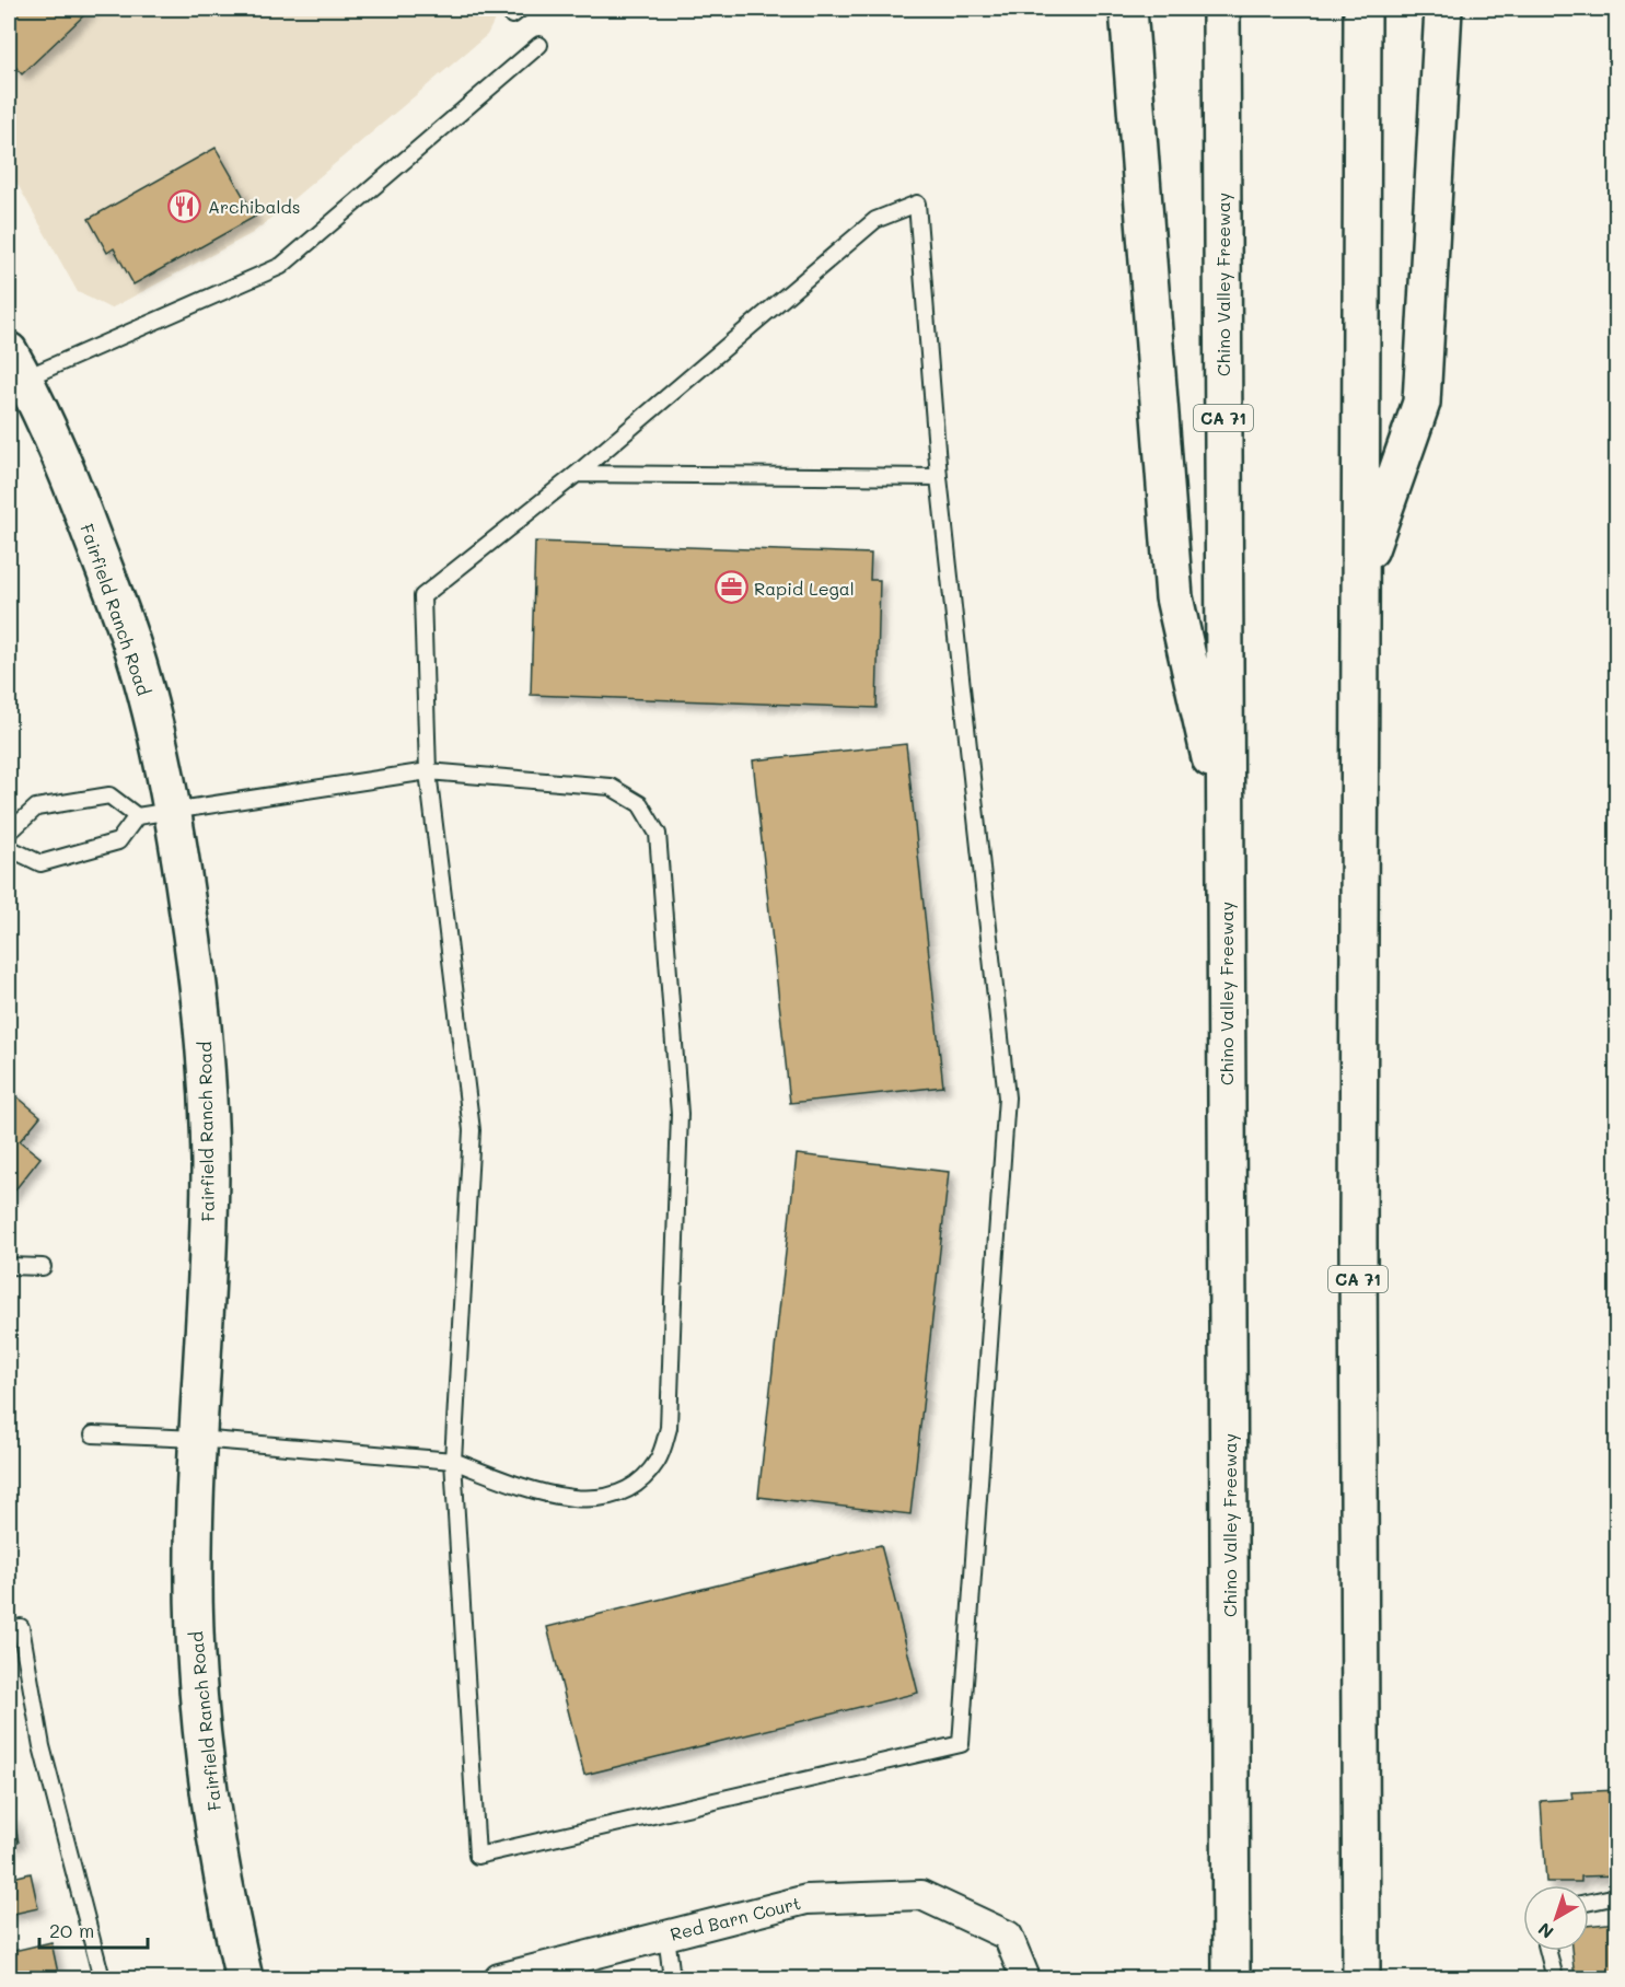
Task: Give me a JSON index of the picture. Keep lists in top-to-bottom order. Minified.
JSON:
{"streets":{"main road":["Chino Valley Freeway","CA 71","Fairfield Ranch Road"],"street":["Red Barn Court"]},"places":{"restaurant":["Archibalds"],"office":["Rapid Legal"]},"scale_bar":"20 m","north":"bottom left"}
